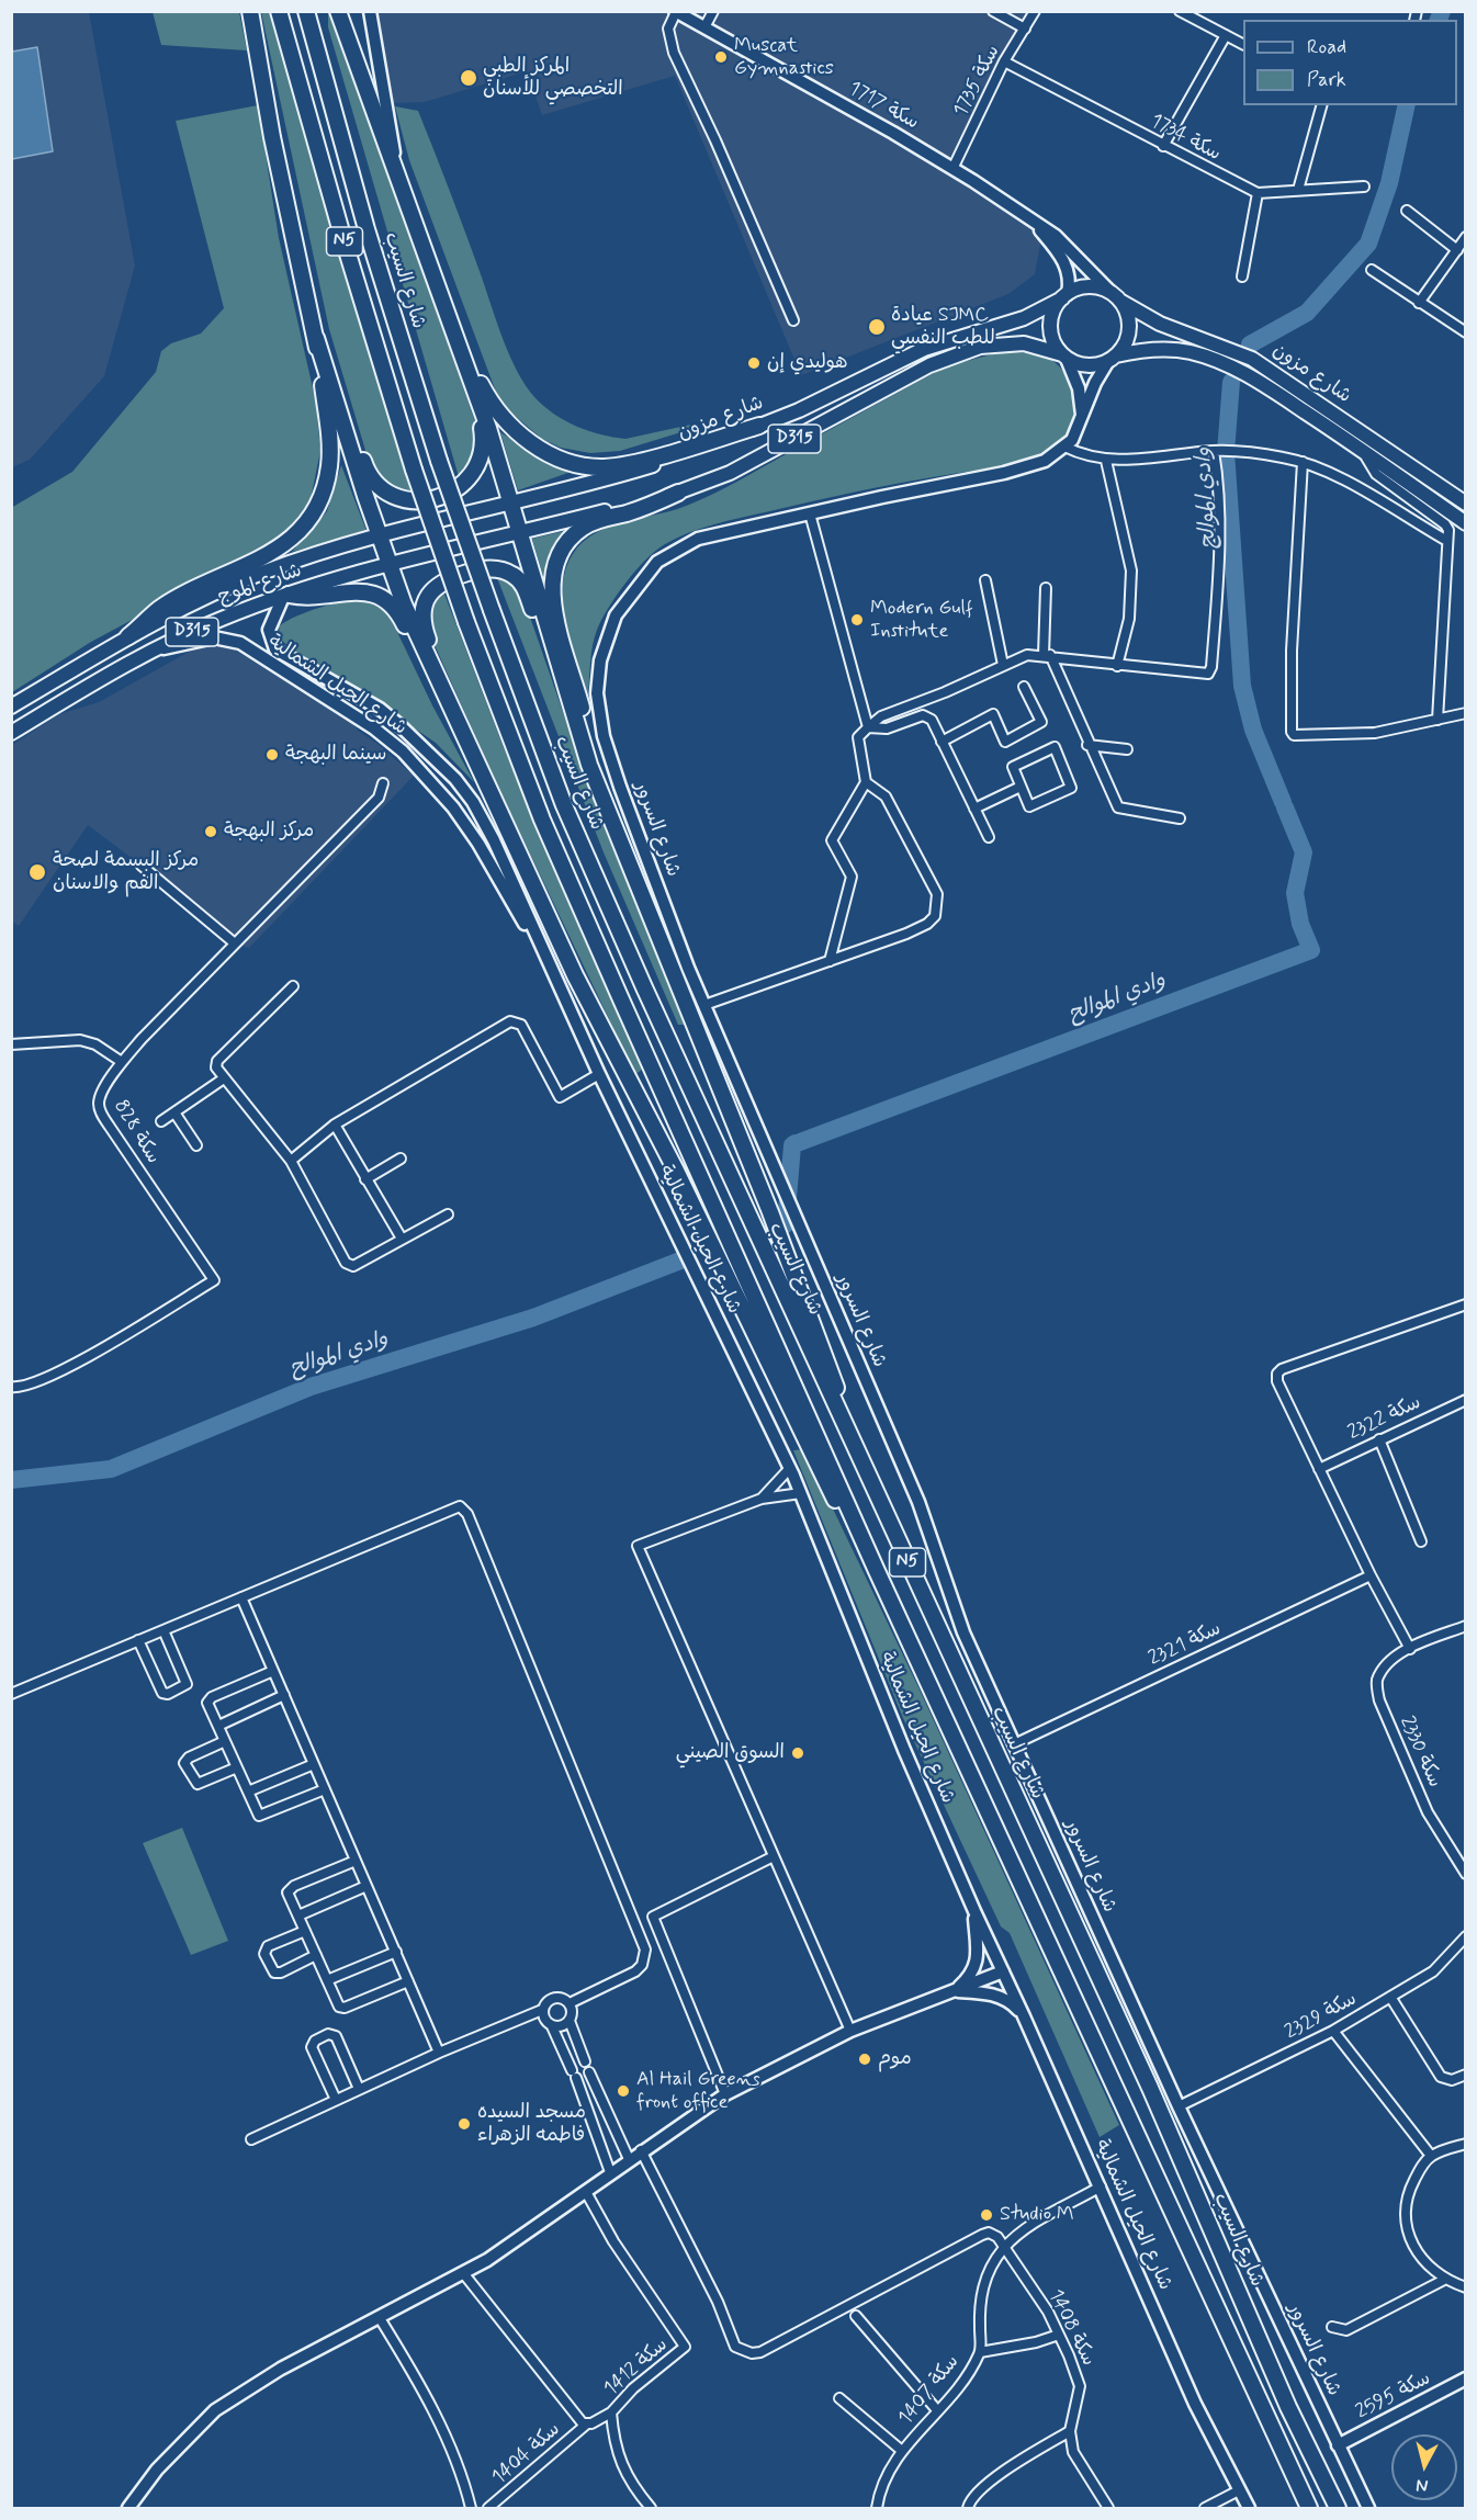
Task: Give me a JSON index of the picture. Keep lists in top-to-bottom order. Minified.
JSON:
{"streets":{"highway":["N5","شارع السيب"],"main road":["شارع مزون","D315","شارع الموج"],"street":["سكة 1735","سكة 1717","سكة 1734","شارع الحيل الشمالية","شارع السرور","سكة 828","سكة 2322","سكة 2321","سكة 2330","سكة 2329","سكة 1408","سكة 1412","سكة 1407","سكة 2595","سكة 1404"]},"crossings":[["سكة 1735","سكة 1717"],["سكة 1735","سكة 1734"],["سكة 1717","شارع مزون"],["سكة 1717","D315"],["سكة 1717","شارع السرور"],["شارع مزون","D315"],["شارع مزون","شارع الموج"],["شارع مزون","شارع السرور"],["D315","شارع الموج"],["D315","شارع السرور"],["شارع الموج","شارع الحيل الشمالية"],["شارع الحيل الشمالية","سكة 1407"],["شارع السرور","سكة 2321"],["شارع السرور","سكة 2329"],["شارع السرور","سكة 2595"],["سكة 1408","سكة 1407"],["سكة 1412","سكة 1404"]],"water":["وادي الموالح"],"places":["Muscat Gymnastics","المركز الطبي التخصصي للأسنان","عيادة SJMC للطب النفسي","هوليدي إن","Modern Gulf Institute","سينما البهجة","مركز البهجة","مركز البسمة لصحة الفم والاسنان","السوق الصيني","موم","Al Hail Greens front office","مسجد السيده فاطمه الزهراء","Studio M"],"legend":["Road","Park"],"north":"bottom"}
